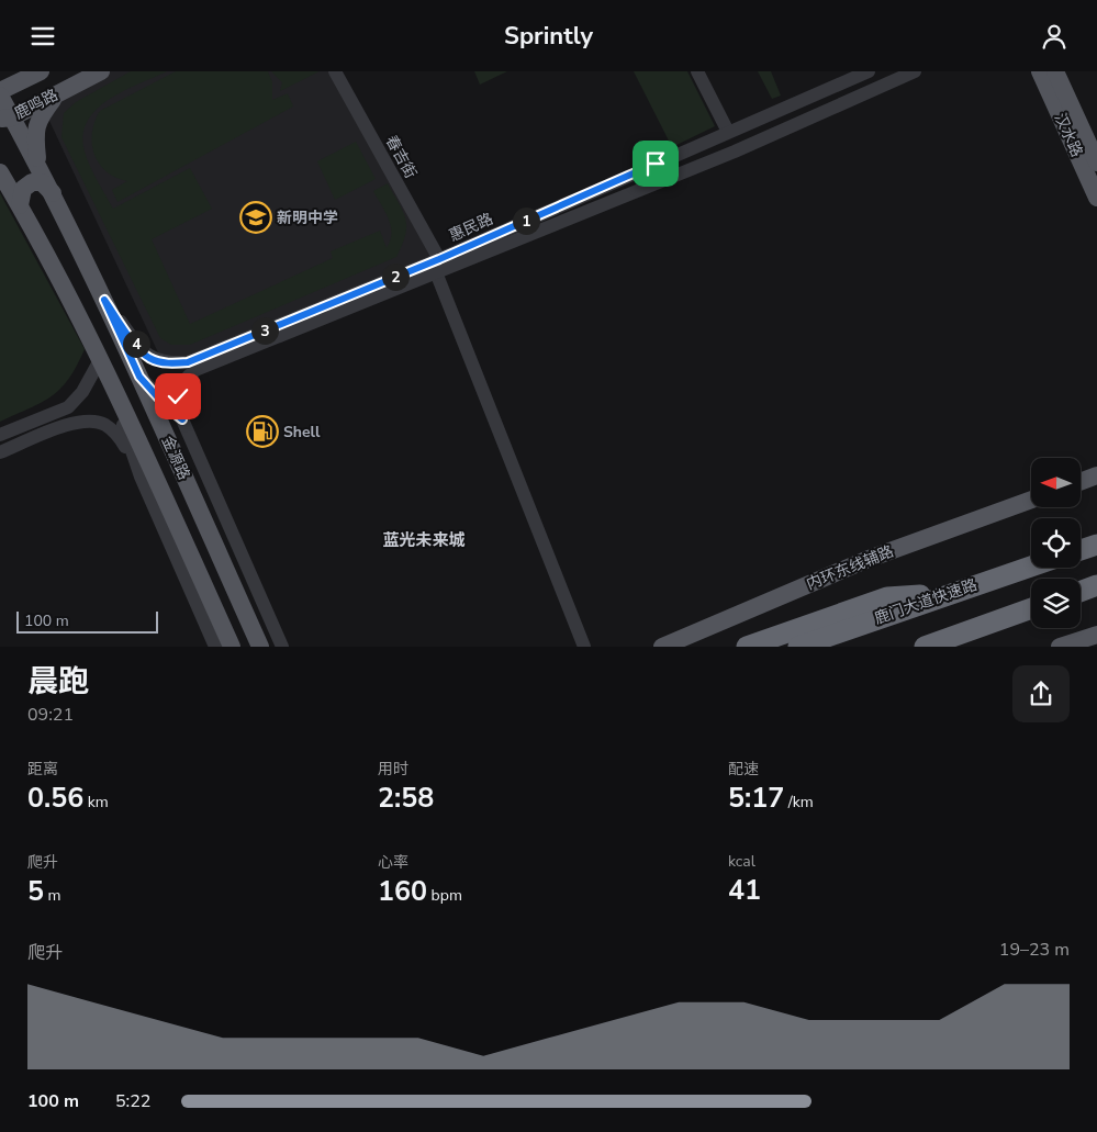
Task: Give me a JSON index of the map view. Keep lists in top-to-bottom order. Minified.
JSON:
{"streets":{"highway":["鹿门大道快速路"],"main road":["鹿鸣路","汉水路","金源路","内环东线辅路"],"street":["春吉街","惠民路"]},"crossings":[["鹿鸣路","金源路"],["春吉街","惠民路"],["惠民路","金源路"]],"districts":["蓝光未来城"],"places":{"school or university":["新明中学"],"fuel station":["Shell"]},"scale_bar":"100 m","north":"left","page":{"header":"Sprintly","pins":["1","2","3","4"],"scale":"100 m","heading":["晨跑","09:21"],"stats":[["距离","0.56 km"],["用时","2:58"],["配速","5:17 /km"],["爬升","5 m"],["心率","160 bpm"],["kcal","41"]],"chart":["爬升","19–23 m"],"list":[{"name":"100 m","note":"5:22"}]}}
